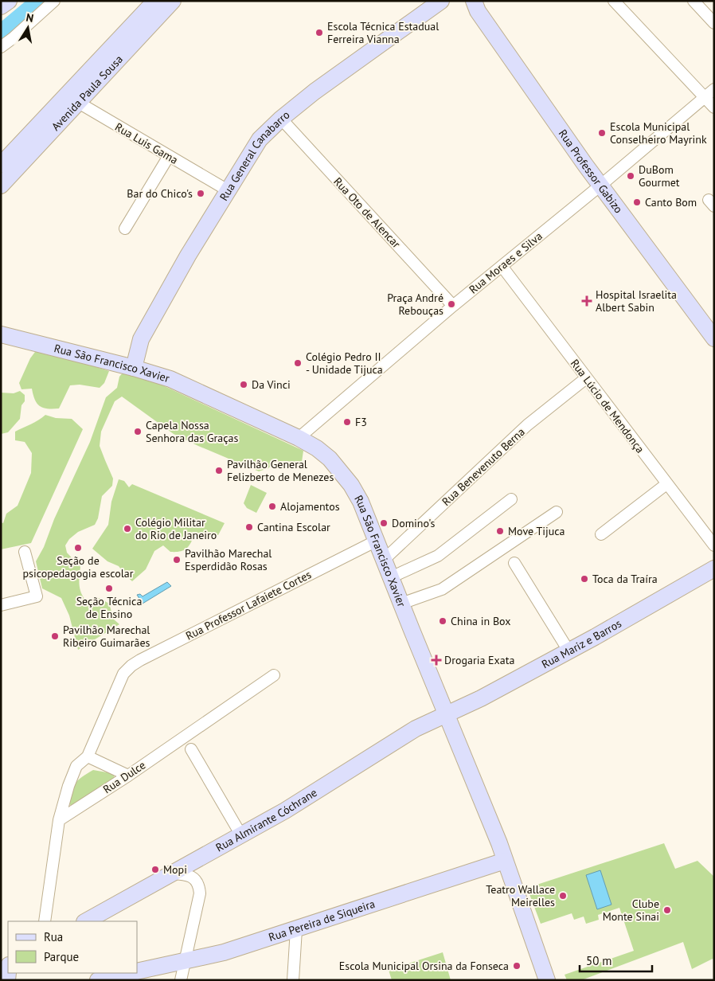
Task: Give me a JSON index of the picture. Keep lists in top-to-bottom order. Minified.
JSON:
{"streets":{"street":["Avenida Paula Sousa","Rua Luis Gama","Rua General Canabarro","Rua Professor Gabizo","Rua Oto de Alencar","Rua Moraes e Silva","Rua São Francisco Xavier","Rua Lúcio de Mendonça","Rua Benevenuto Berna","Rua Professor Lafaiete Cortes","Rua Mariz e Barros","Rua Dulce","Rua Almirante Cóchrane","Rua Pereira de Siqueira"]},"crossings":[["Avenida Paula Sousa","Rua Luis Gama"],["Rua Luis Gama","Rua General Canabarro"],["Rua General Canabarro","Rua Oto de Alencar"],["Rua General Canabarro","Rua São Francisco Xavier"],["Rua Professor Gabizo","Rua Moraes e Silva"],["Rua Oto de Alencar","Rua Moraes e Silva"],["Rua Moraes e Silva","Rua São Francisco Xavier"],["Rua Moraes e Silva","Rua Lúcio de Mendonça"],["Rua São Francisco Xavier","Rua Benevenuto Berna"],["Rua São Francisco Xavier","Rua Professor Lafaiete Cortes"],["Rua São Francisco Xavier","Rua Mariz e Barros"],["Rua São Francisco Xavier","Rua Almirante Cóchrane"],["Rua São Francisco Xavier","Rua Pereira de Siqueira"],["Rua Lúcio de Mendonça","Rua Benevenuto Berna"],["Rua Mariz e Barros","Rua Almirante Cóchrane"]],"places":{"other":["Escola Técnica Estadual Ferreira Vianna","Escola Municipal Conselheiro Mayrink","DuBom Gourmet","Bar do Chico's","Canto Bom","Praça André Rebouças","Colégio Pedro II - Unidade Tijuca","Da Vinci","F3","Capela Nossa Senhora das Graças","Pavilhão General Felizberto de Menezes","Alojamentos","Domino's","Cantina Escolar","Colégio Militar do Rio de Janeiro","Move Tijuca","Seção de psicopedagogia escolar","Pavilhão Marechal Esperdidão Rosas","Toca da Traíra","Seção Técnica de Ensino","China in Box","Pavilhão Marechal Ribeiro Guimarães","Mopi","Teatro Wallace Meirelles","Clube Monte Sinai","Escola Municipal Orsina da Fonseca"],"health":["Hospital Israelita Albert Sabin","Drogaria Exata"]},"legend":["Rua","Parque"],"scale_bar":"50 m","north":"top"}
